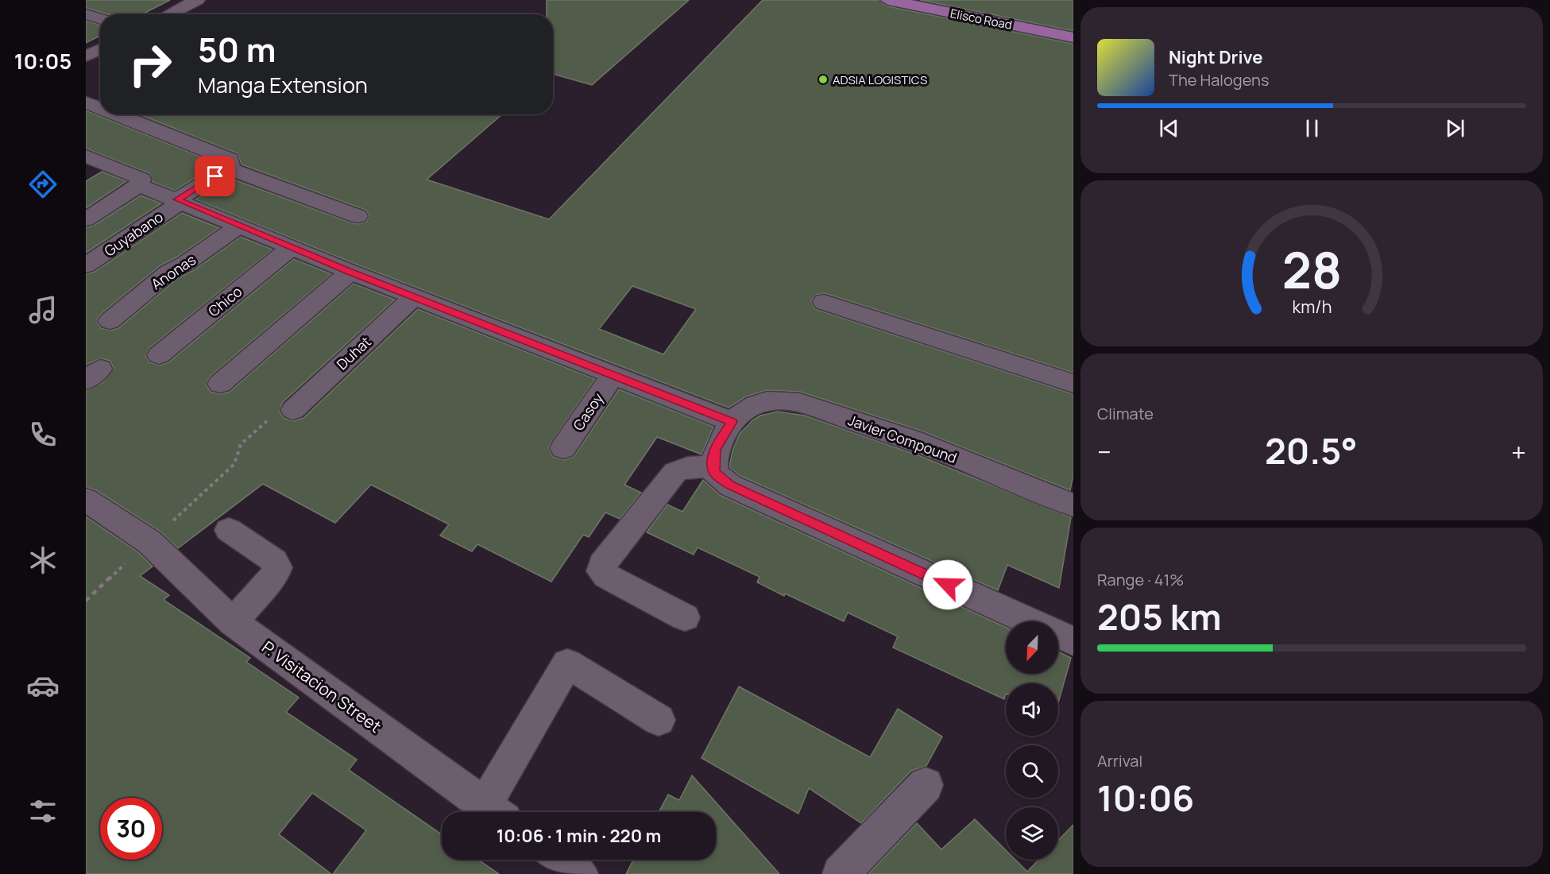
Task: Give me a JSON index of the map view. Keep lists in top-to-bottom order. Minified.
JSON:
{"streets":{"main road":["Elisco Road"],"street":["Guyabano","Anonas","Chico","Duhat","Casoy","Javier Compound","P. Visitacion Street"]},"places":["ADSIA LOGISTICS"],"north":"bottom left","page":{"tabs":"10:05","turn":["50 m","Manga Extension"],"song":["Night Drive","The Halogens"],"tile":["Climate",["Range · 41%","205 km"],["Arrival","10:06"]],"heat":["−","20.5°","+"],"limit":"30","trip":"10:06 · 1 min · 220 m","gauge":["28","km/h"]}}
